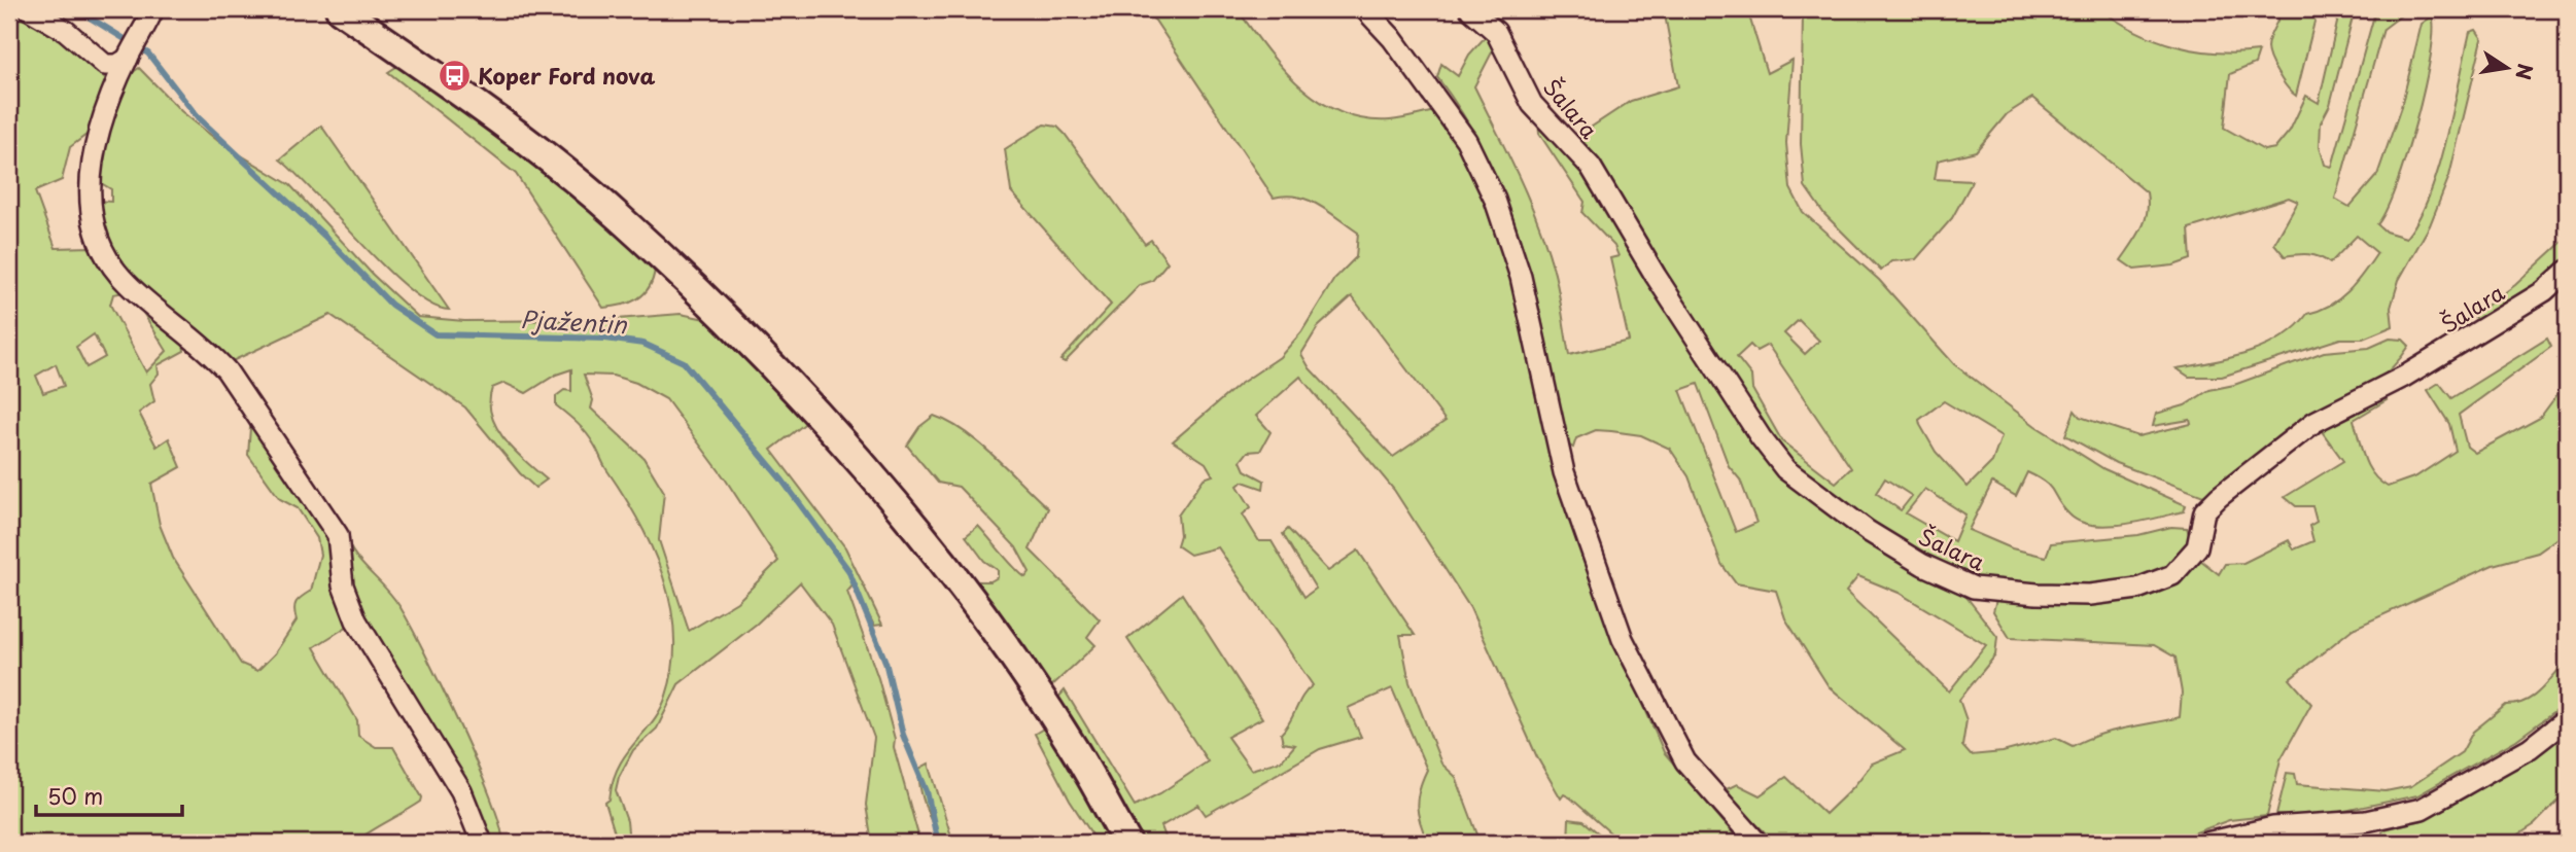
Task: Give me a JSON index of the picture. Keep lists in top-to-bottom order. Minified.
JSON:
{"streets":{"street":["Šalara"]},"water":["Pjažentin"],"places":{"bus stop":["Koper Ford nova"]},"scale_bar":"50 m","north":"right"}
